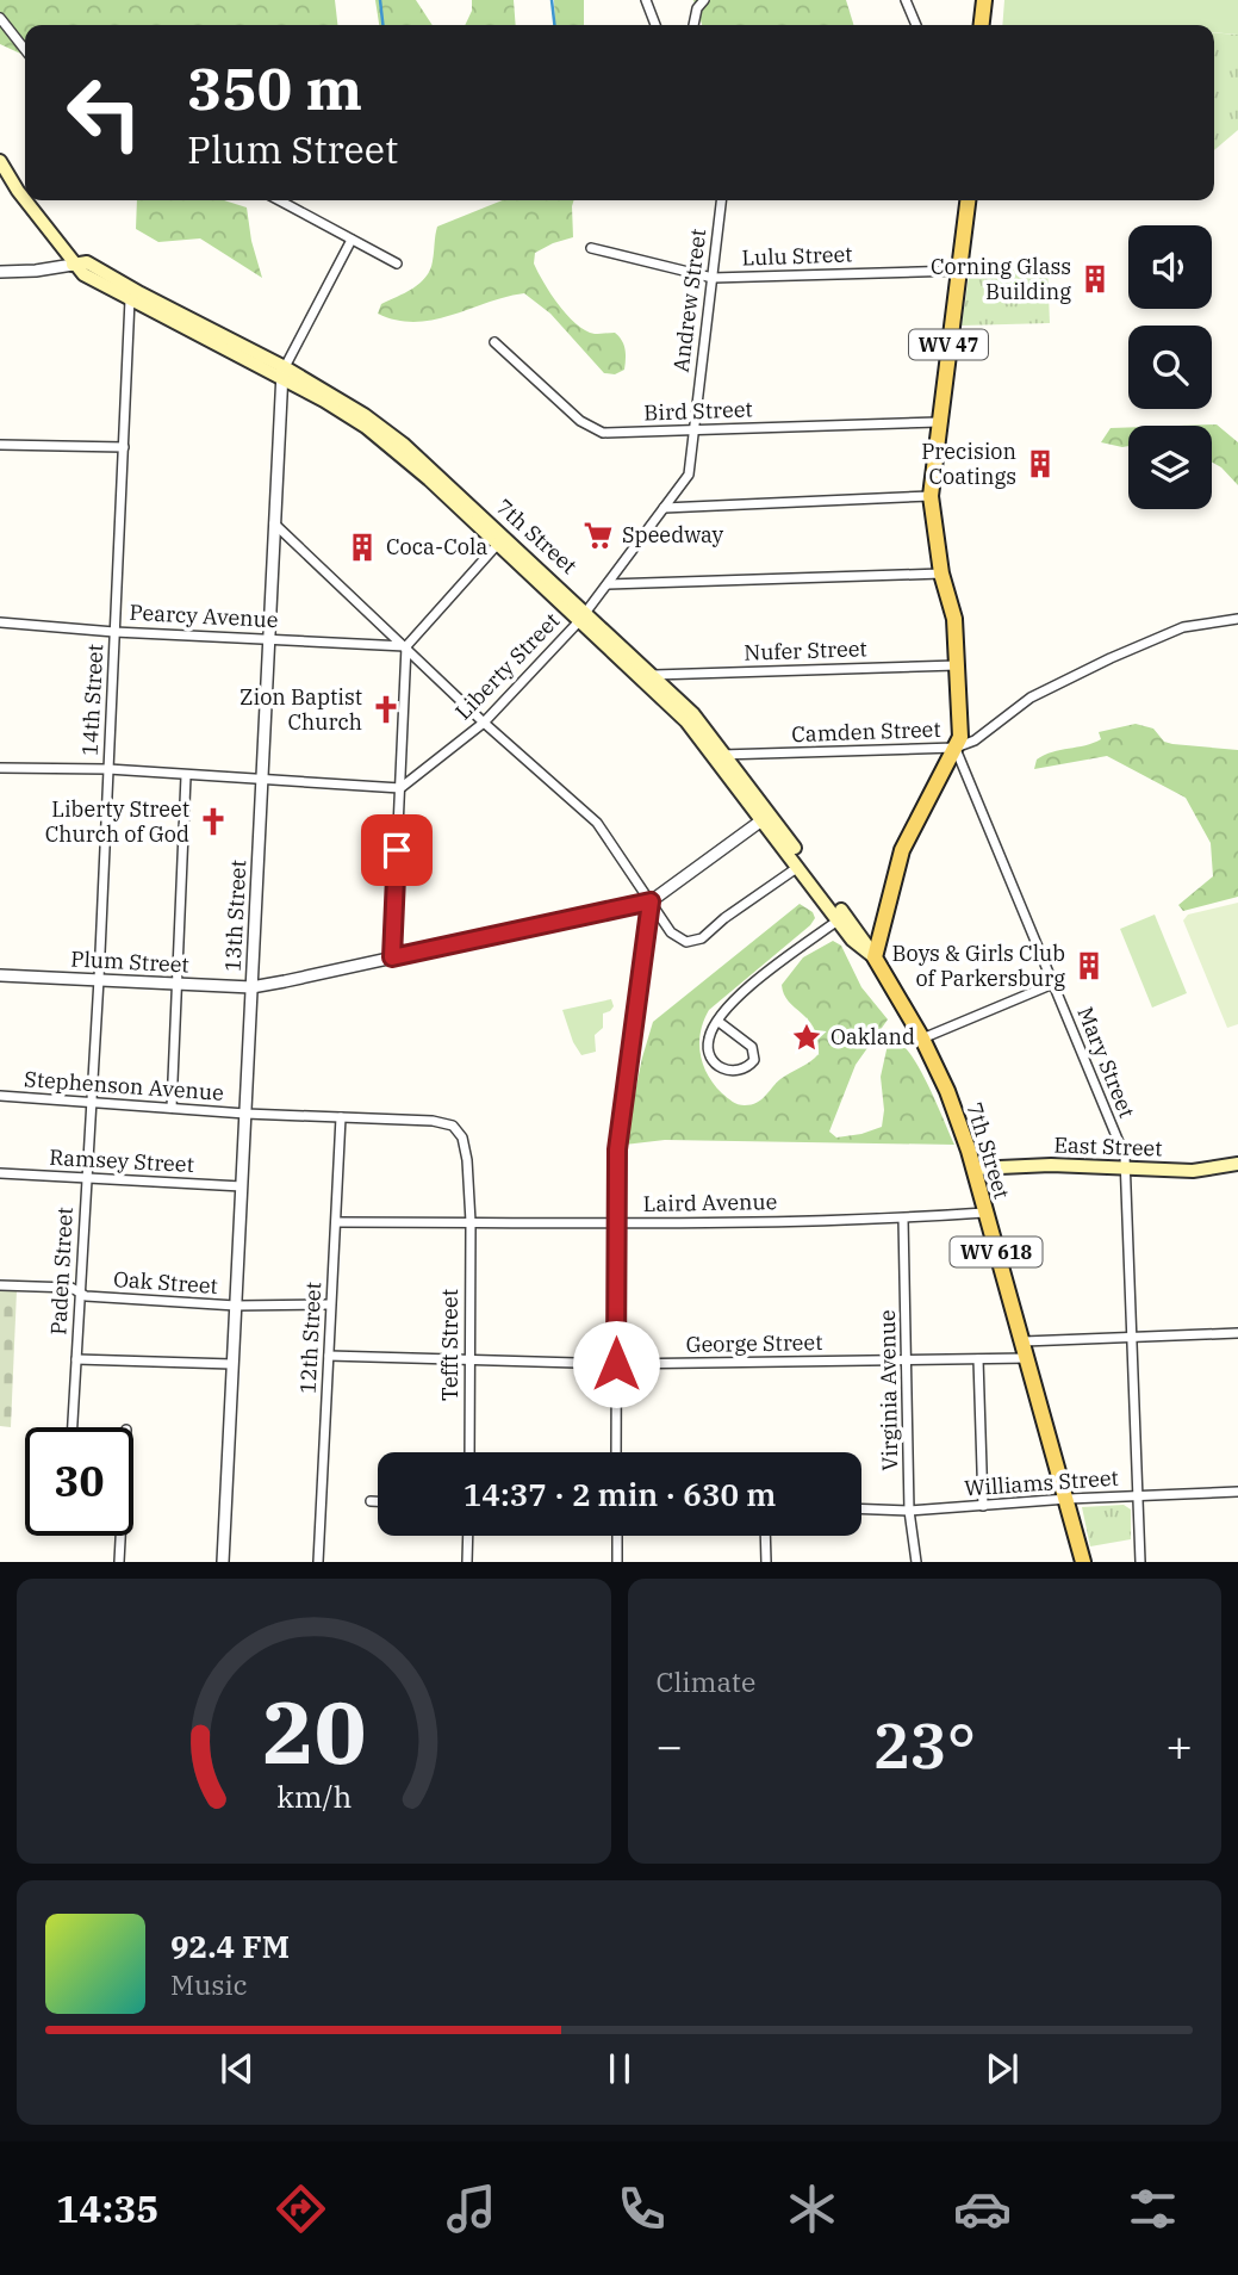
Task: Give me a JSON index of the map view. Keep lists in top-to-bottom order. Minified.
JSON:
{"streets":{"main road":["WV 47","7th Street","East Street","WV 618"],"street":["Lulu Street","Andrew Street","Bird Street","Pearcy Avenue","Nufer Street","Liberty Street","14th Street","Camden Street","13th Street","Plum Street","Mary Street","Stephenson Avenue","Ramsey Street","Laird Avenue","Paden Street","Oak Street","12th Street","George Street","Tefft Street","Virginia Avenue","Williams Street"]},"crossings":[["Lulu Street","Andrew Street"],["Lulu Street","WV 47"],["Andrew Street","Bird Street"],["Andrew Street","Liberty Street"],["WV 47","Bird Street"],["WV 47","7th Street"],["WV 47","Nufer Street"],["WV 47","Camden Street"],["WV 47","Mary Street"],["7th Street","Nufer Street"],["7th Street","Liberty Street"],["7th Street","14th Street"],["7th Street","Camden Street"],["7th Street","13th Street"],["7th Street","Plum Street"],["7th Street","East Street"],["7th Street","Laird Avenue"],["7th Street","George Street"],["7th Street","Williams Street"],["Pearcy Avenue","14th Street"],["Pearcy Avenue","13th Street"],["14th Street","Plum Street"],["14th Street","Stephenson Avenue"],["14th Street","Paden Street"],["Camden Street","Mary Street"],["13th Street","Plum Street"],["13th Street","Stephenson Avenue"],["13th Street","Ramsey Street"],["13th Street","Oak Street"],["Mary Street","East Street"],["Mary Street","Williams Street"],["Stephenson Avenue","Paden Street"],["Stephenson Avenue","12th Street"],["Stephenson Avenue","Tefft Street"],["Ramsey Street","Paden Street"],["Laird Avenue","12th Street"],["Laird Avenue","Tefft Street"],["Laird Avenue","Virginia Avenue"],["Paden Street","Oak Street"],["Oak Street","12th Street"],["12th Street","George Street"],["George Street","Tefft Street"],["George Street","Virginia Avenue"],["Virginia Avenue","Williams Street"]],"places":{"building":["Corning Glass Building","Precision Coatings","Coca-Cola","Boys & Girls Club of Parkersburg"],"supermarket":["Speedway"],"church":["Zion Baptist Church","Liberty Street Church of God"],"place":["Oakland"]},"page":{"turn":["350 m","Plum Street"],"limit":"30","trip":"14:37 · 2 min · 630 m","tile":"Climate","heat":["−","23°","+"],"song":["92.4 FM","Music"],"tabs":"14:35","gauge":["20","km/h"]}}
